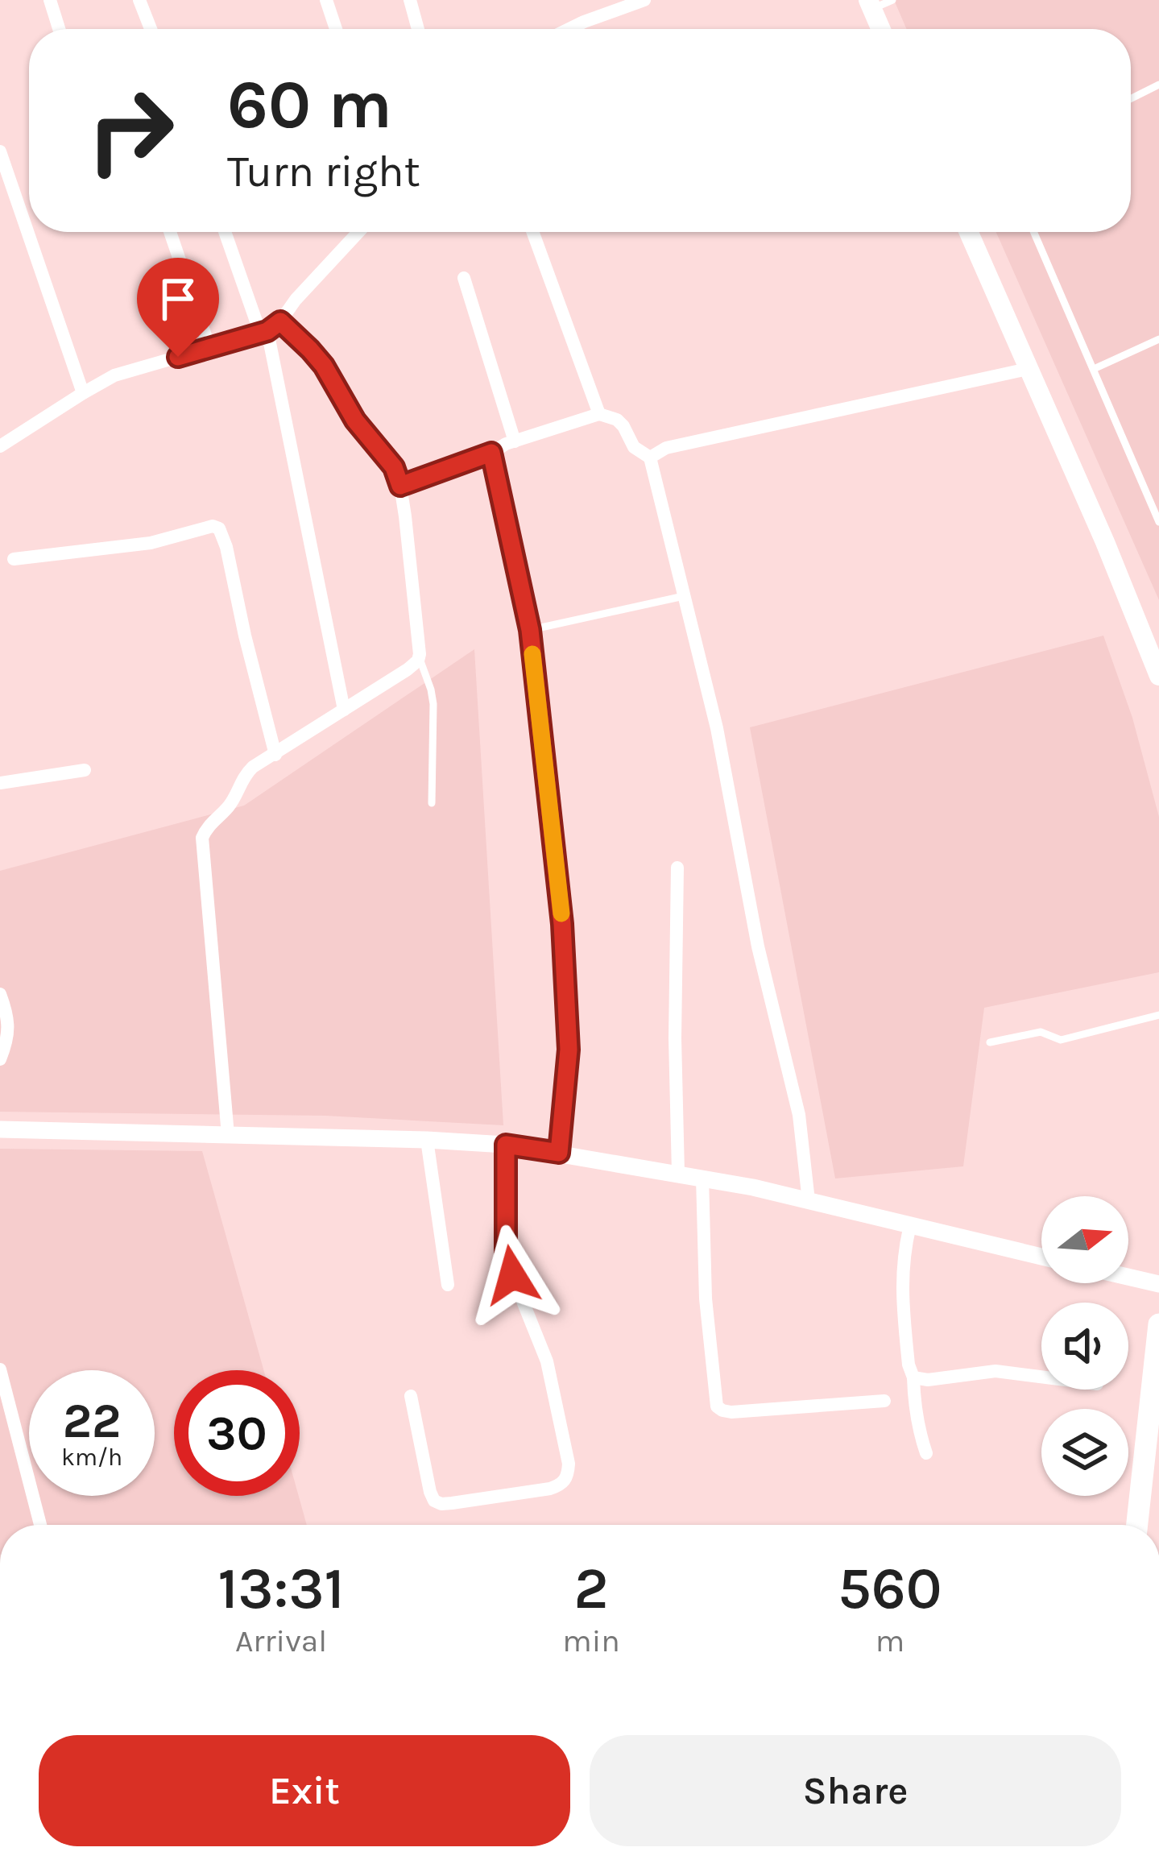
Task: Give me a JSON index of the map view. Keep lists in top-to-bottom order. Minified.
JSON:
{"north":"right","page":{"turn":["60 m","Turn right"],"speed":"22 km/h","limit":"30","eta":["13:31","Arrival","2","min","560","m"],"buttons":["Exit","Share"]}}
